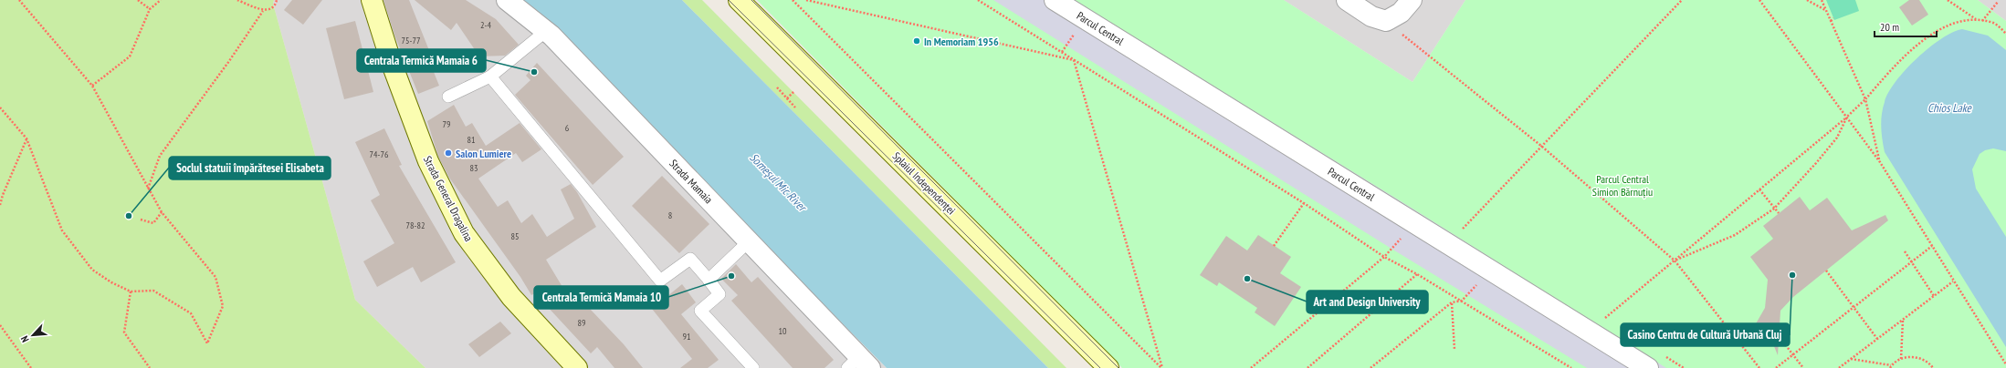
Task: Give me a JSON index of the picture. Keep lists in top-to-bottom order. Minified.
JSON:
{"streets":{"main road":["Splaiul Independenței","Strada General Dragalina"],"street":["Parcul Central","Strada Mamaia"]},"water":["Chios Lake","Someşul Mic River"],"parks":["Parcul Central Simion Bărnuțiu"],"places":["In Memoriam 1956","Centrala Termică Mamaia 6","Salon Lumiere","Soclul statuii împărătesei Elisabeta","Casino Centru de Cultură Urbană Cluj","Centrala Termică Mamaia 10","Art and Design University"],"house_numbers":["2-4","75-77","79","6","81","74-76","83","8","78-82","85","89","10","91"],"scale_bar":"20 m","north":"bottom left"}
